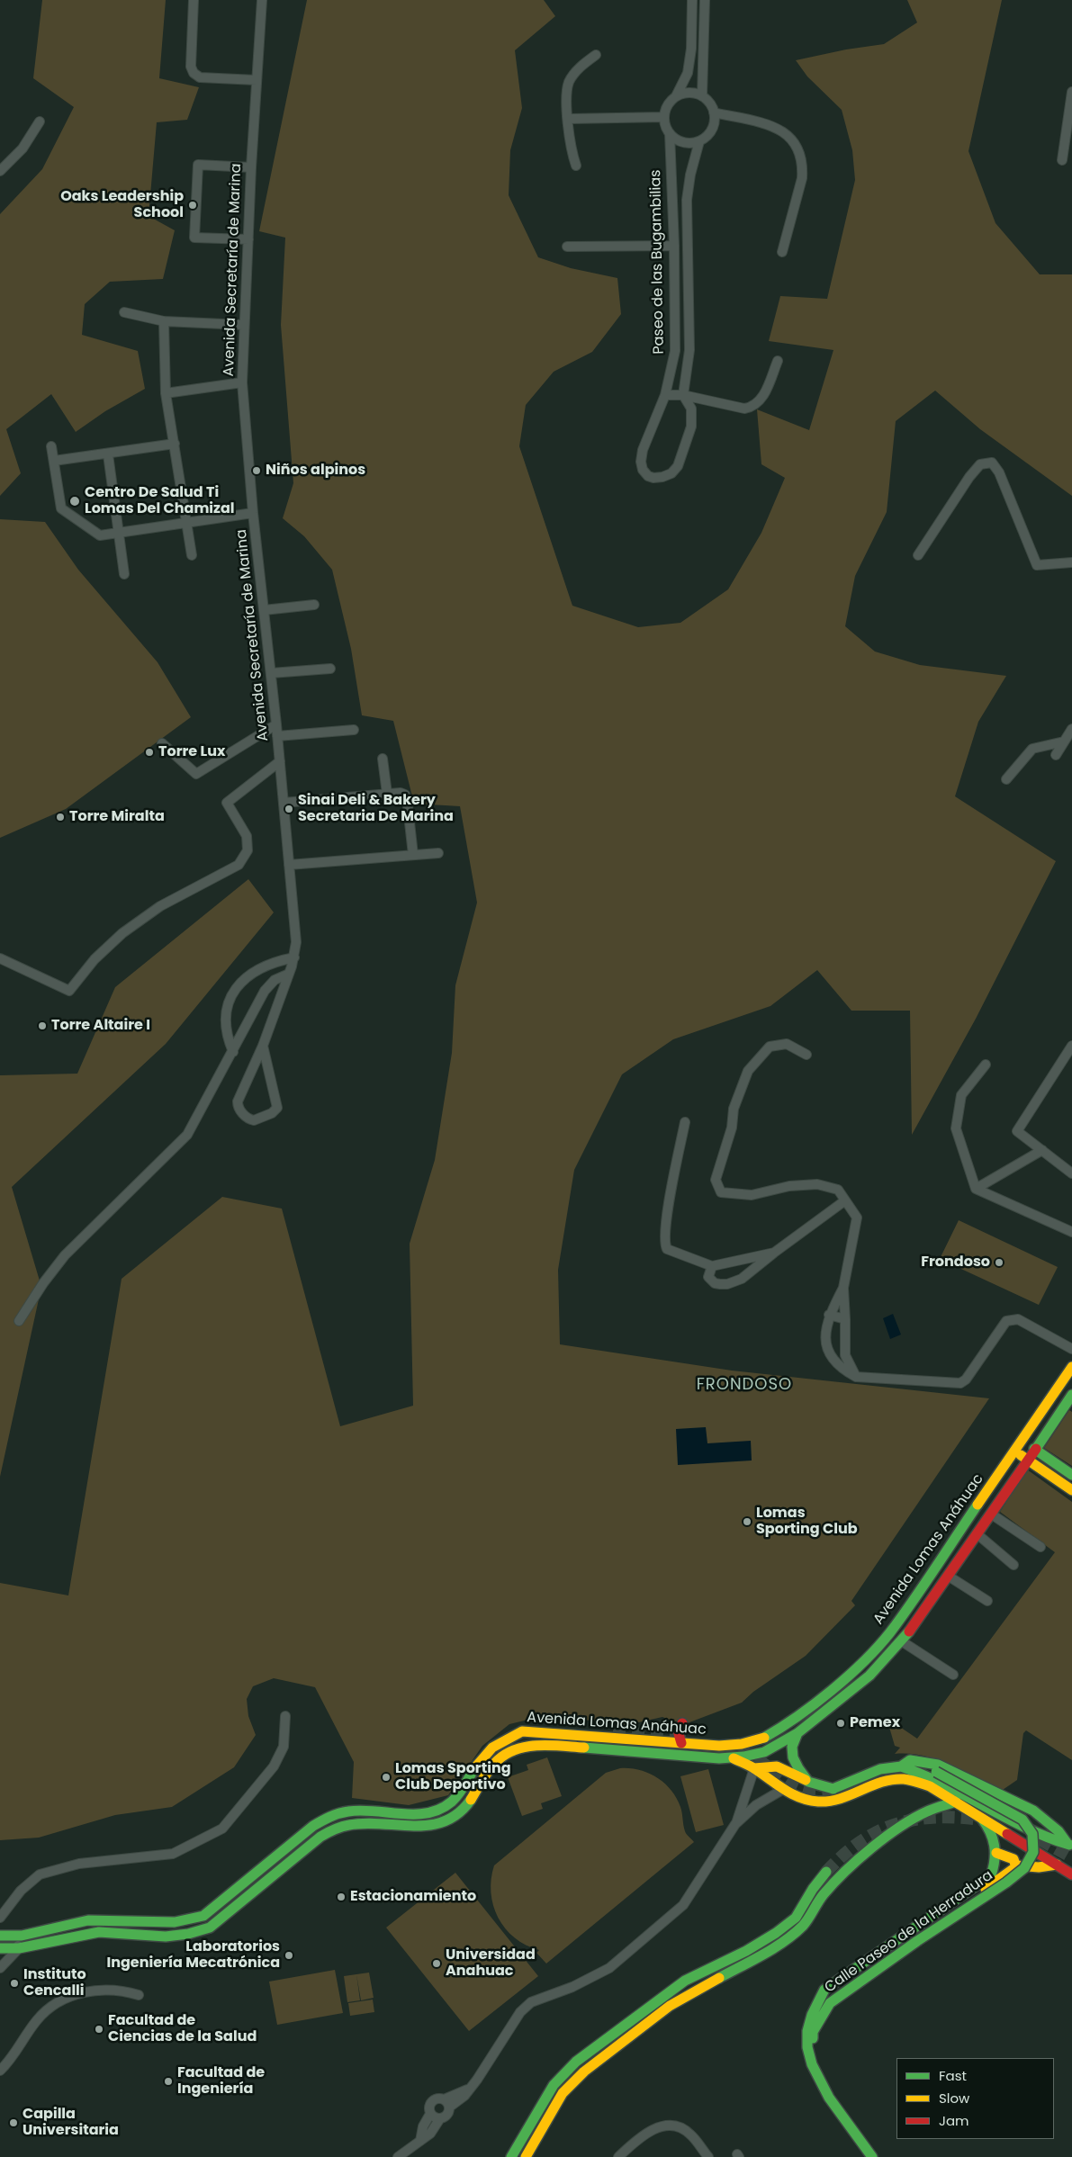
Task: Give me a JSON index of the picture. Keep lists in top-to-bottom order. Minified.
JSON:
{"streets":{"main road":["Avenida Lomas Anáhuac","Calle Paseo de la Herradura"],"street":["Paseo de las Bugambilias","Avenida Secretaría de Marina"]},"districts":["FRONDOSO"],"places":["Oaks Leadership School","Niños alpinos","Centro De Salud Ti Lomas Del Chamizal","Torre Lux","Sinai Deli & Bakery Secretaria De Marina","Torre Miralta","Torre Altaire I","Frondoso","Lomas Sporting Club","Pemex","Lomas Sporting Club Deportivo","Estacionamiento","Laboratorios Ingeniería Mecatrónica","Universidad Anahuac","Instituto Cencalli","Facultad de Ciencias de la Salud","Facultad de Ingeniería","Capilla Universitaria"],"legend":["Fast","Slow","Jam"]}
